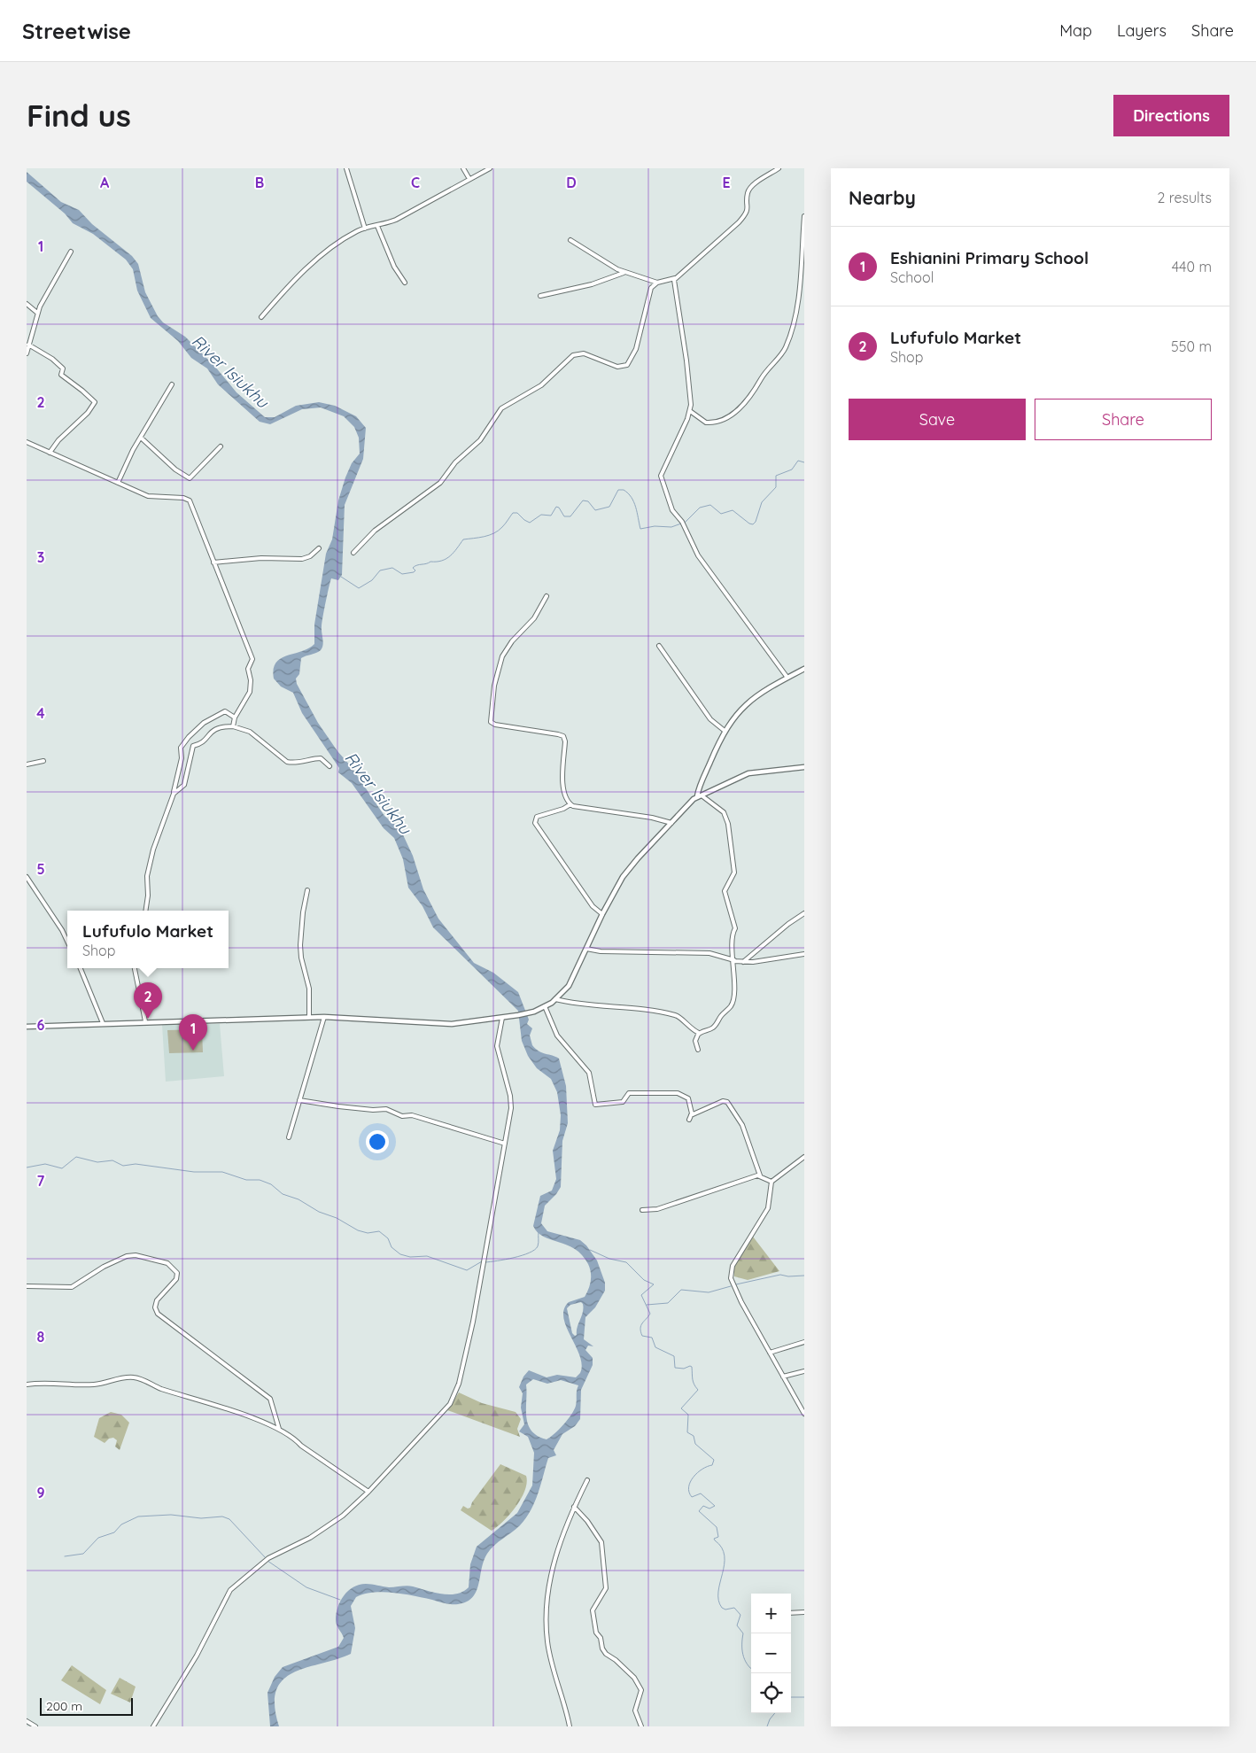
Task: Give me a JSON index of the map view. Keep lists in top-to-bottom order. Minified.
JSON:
{"water":["River Isiukhu"],"scale_bar":"200 m","page":{"header":"Streetwise","nav":["Map","Layers","Share"],"buttons":["Directions",["Save","Share"]],"title":"Find us","heading":["Nearby","2 results"],"list":[{"mark":"1","name":"Eshianini Primary School","note":"School","value":"440 m"},{"mark":"2","name":"Lufufulo Market","note":"Shop","value":"550 m"}],"popup":["Lufufulo Market","Shop"],"pins":["2","1"],"map_buttons":["+","−"],"scale":"200 m"},"grid":{"columns":["A","B","C","D","E"],"rows":["1","2","3","4","5","6","7","8","9"]}}
